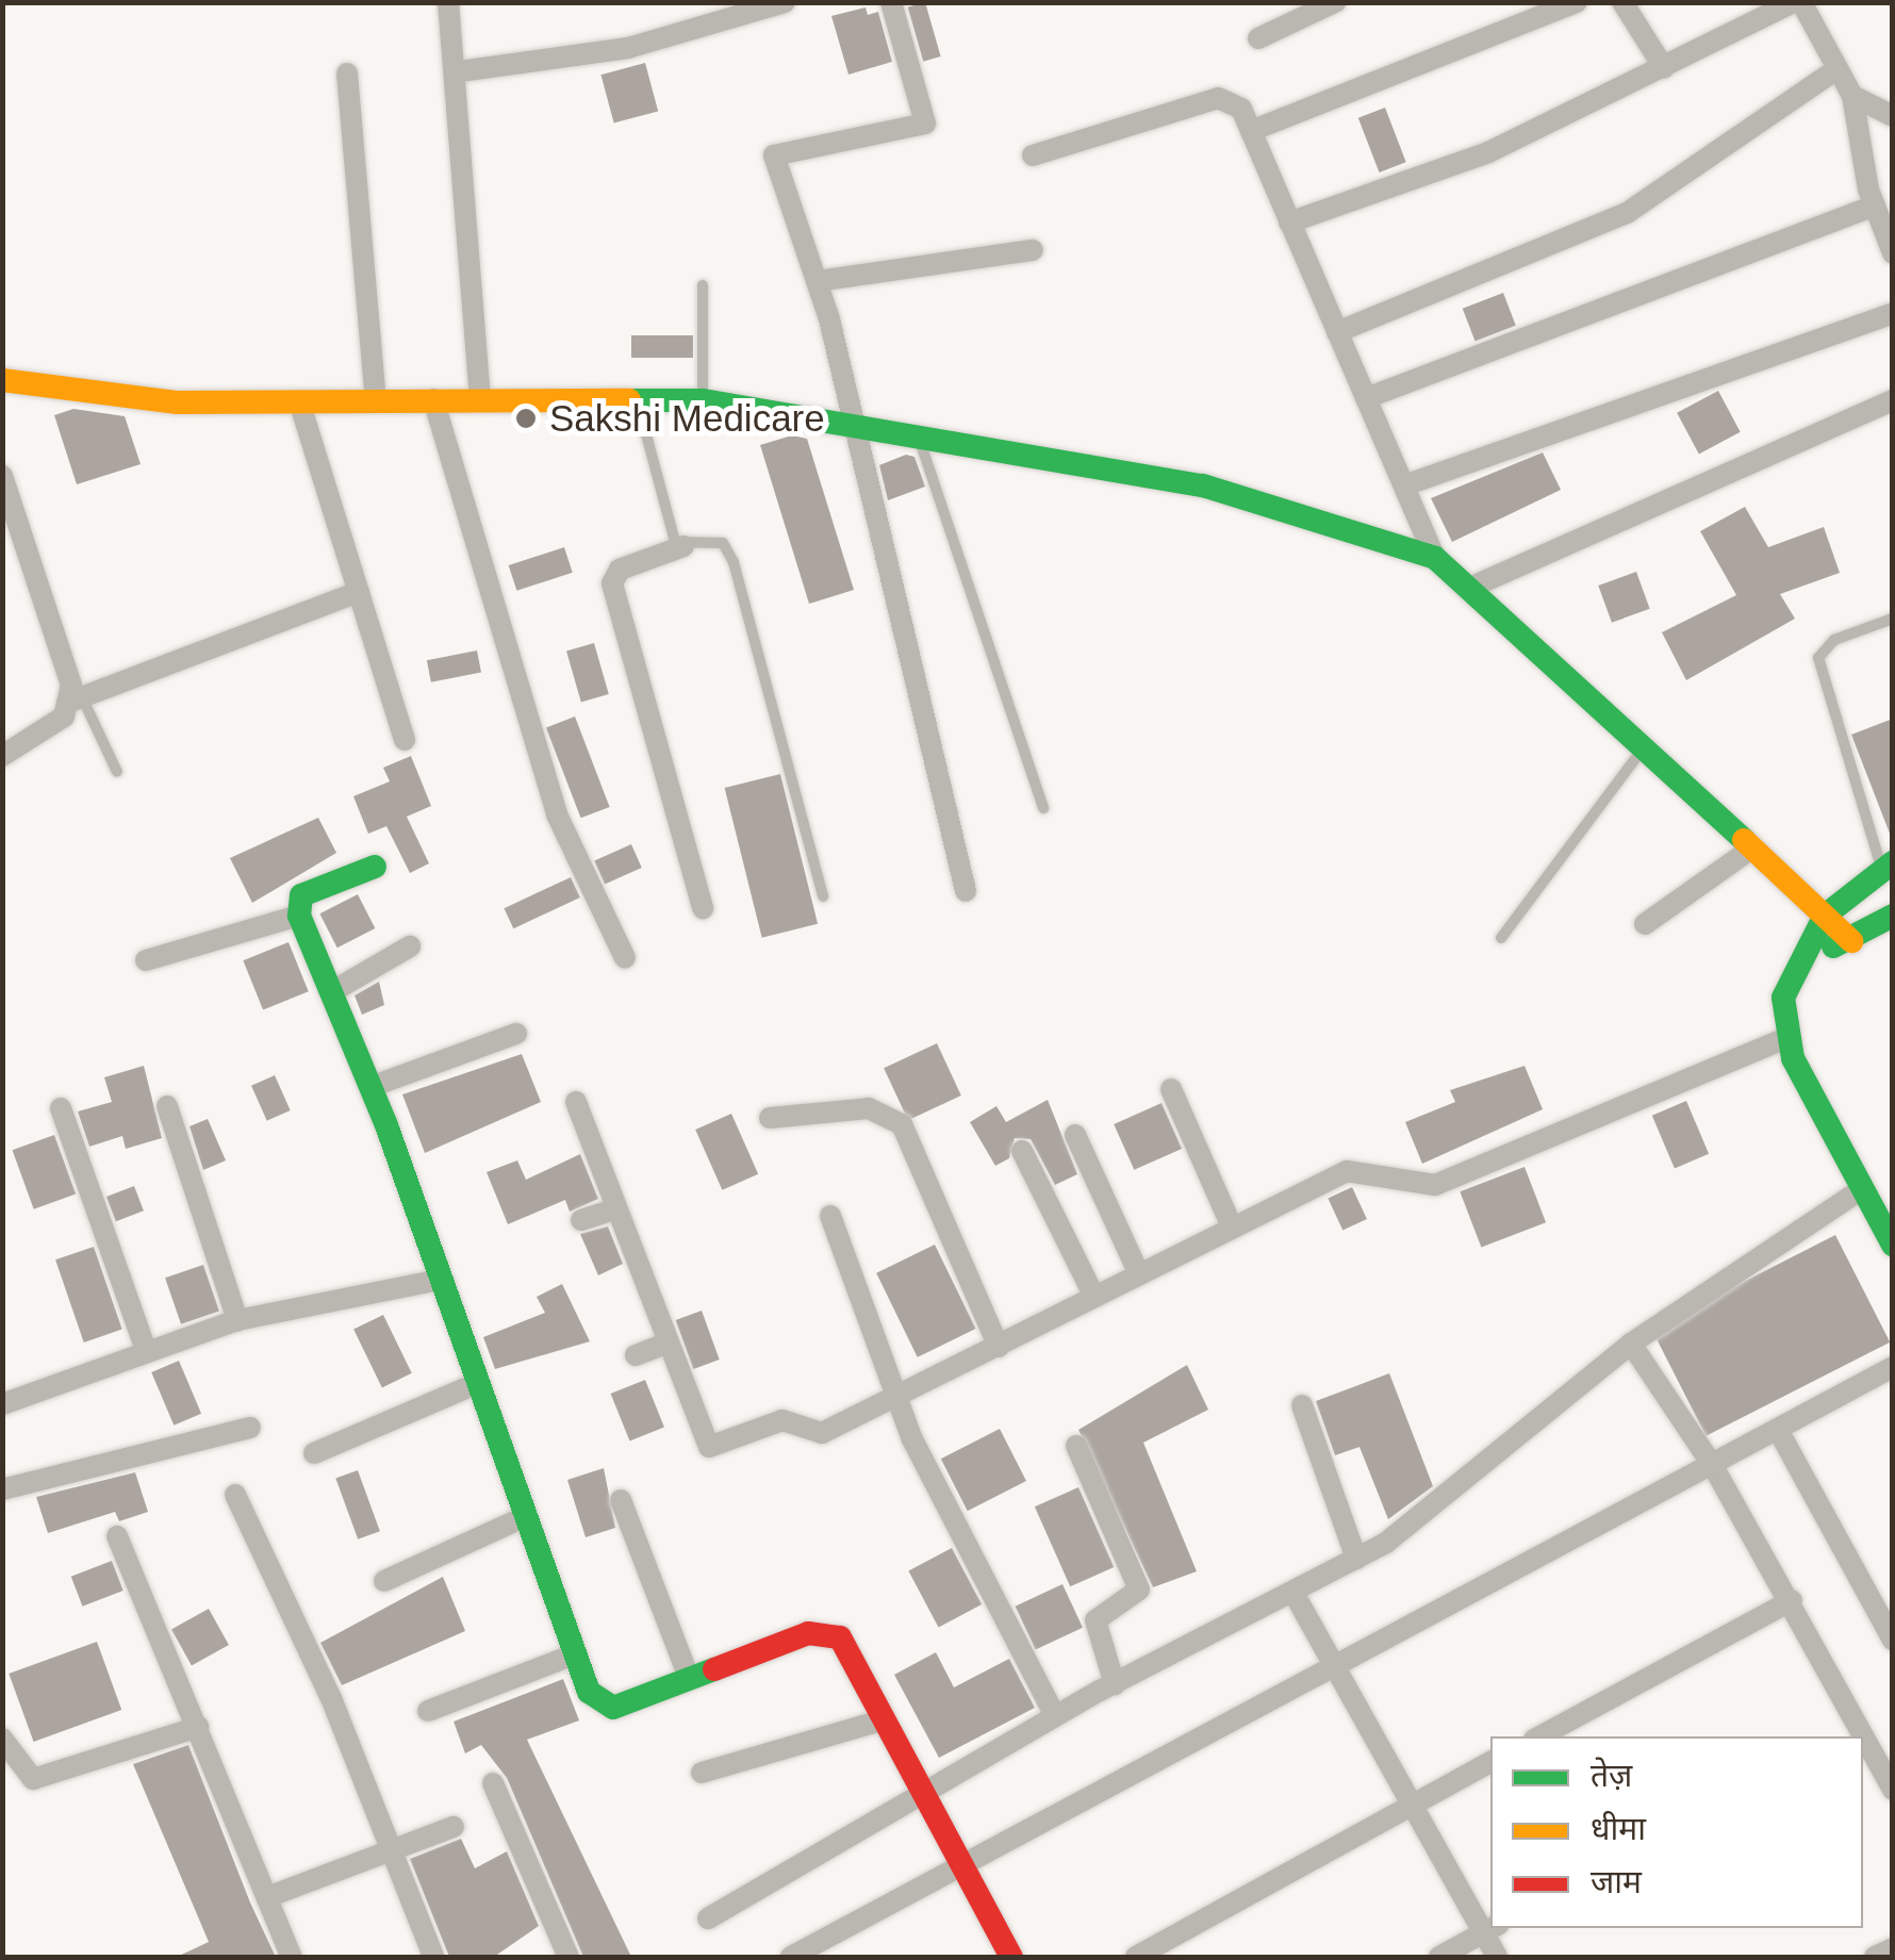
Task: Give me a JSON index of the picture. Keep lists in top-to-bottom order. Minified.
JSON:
{"places":["Sakshi Medicare"],"legend":["तेज़","धीमा","जाम"]}
